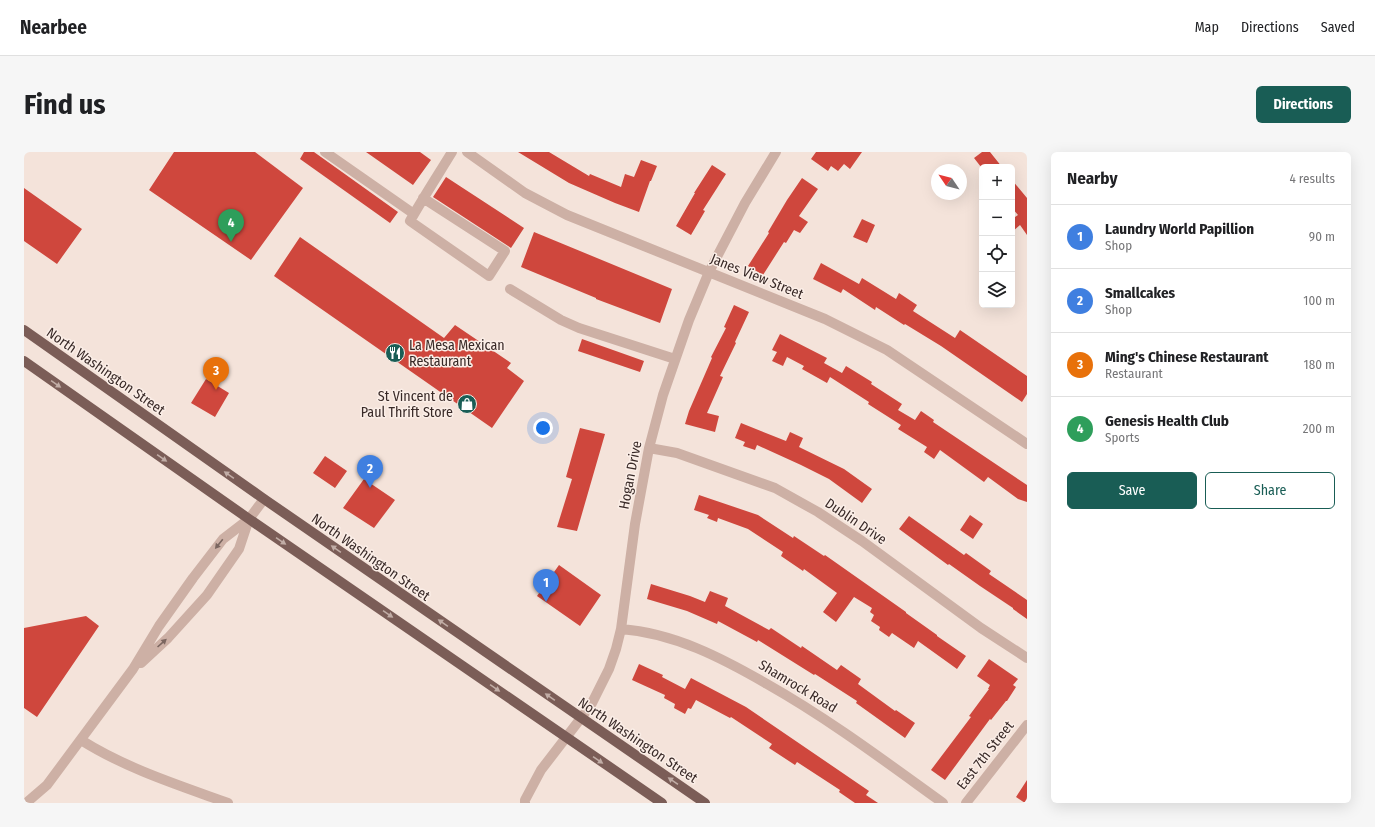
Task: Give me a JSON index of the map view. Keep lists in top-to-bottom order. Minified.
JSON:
{"streets":{"main road":["North Washington Street"],"street":["Janes View Street","Hogan Drive","Dublin Drive","Shamrock Road","East 7th Street"]},"crossings":[["Janes View Street","Hogan Drive"],["North Washington Street","Hogan Drive"],["Hogan Drive","Dublin Drive"],["Hogan Drive","Shamrock Road"]],"places":{"restaurant":["La Mesa Mexican Restaurant"],"shop":["St Vincent de Paul Thrift Store"]},"north":"top left","page":{"header":"Nearbee","nav":["Map","Directions","Saved"],"buttons":["Directions",["Save","Share"]],"title":"Find us","heading":["Nearby","4 results"],"map_buttons":["+","−"],"list":[{"mark":"1","name":"Laundry World Papillion","note":"Shop","value":"90 m"},{"mark":"2","name":"Smallcakes","note":"Shop","value":"100 m"},{"mark":"3","name":"Ming's Chinese Restaurant","note":"Restaurant","value":"180 m"},{"mark":"4","name":"Genesis Health Club","note":"Sports","value":"200 m"}],"pins":["4","3","2","1"]}}
